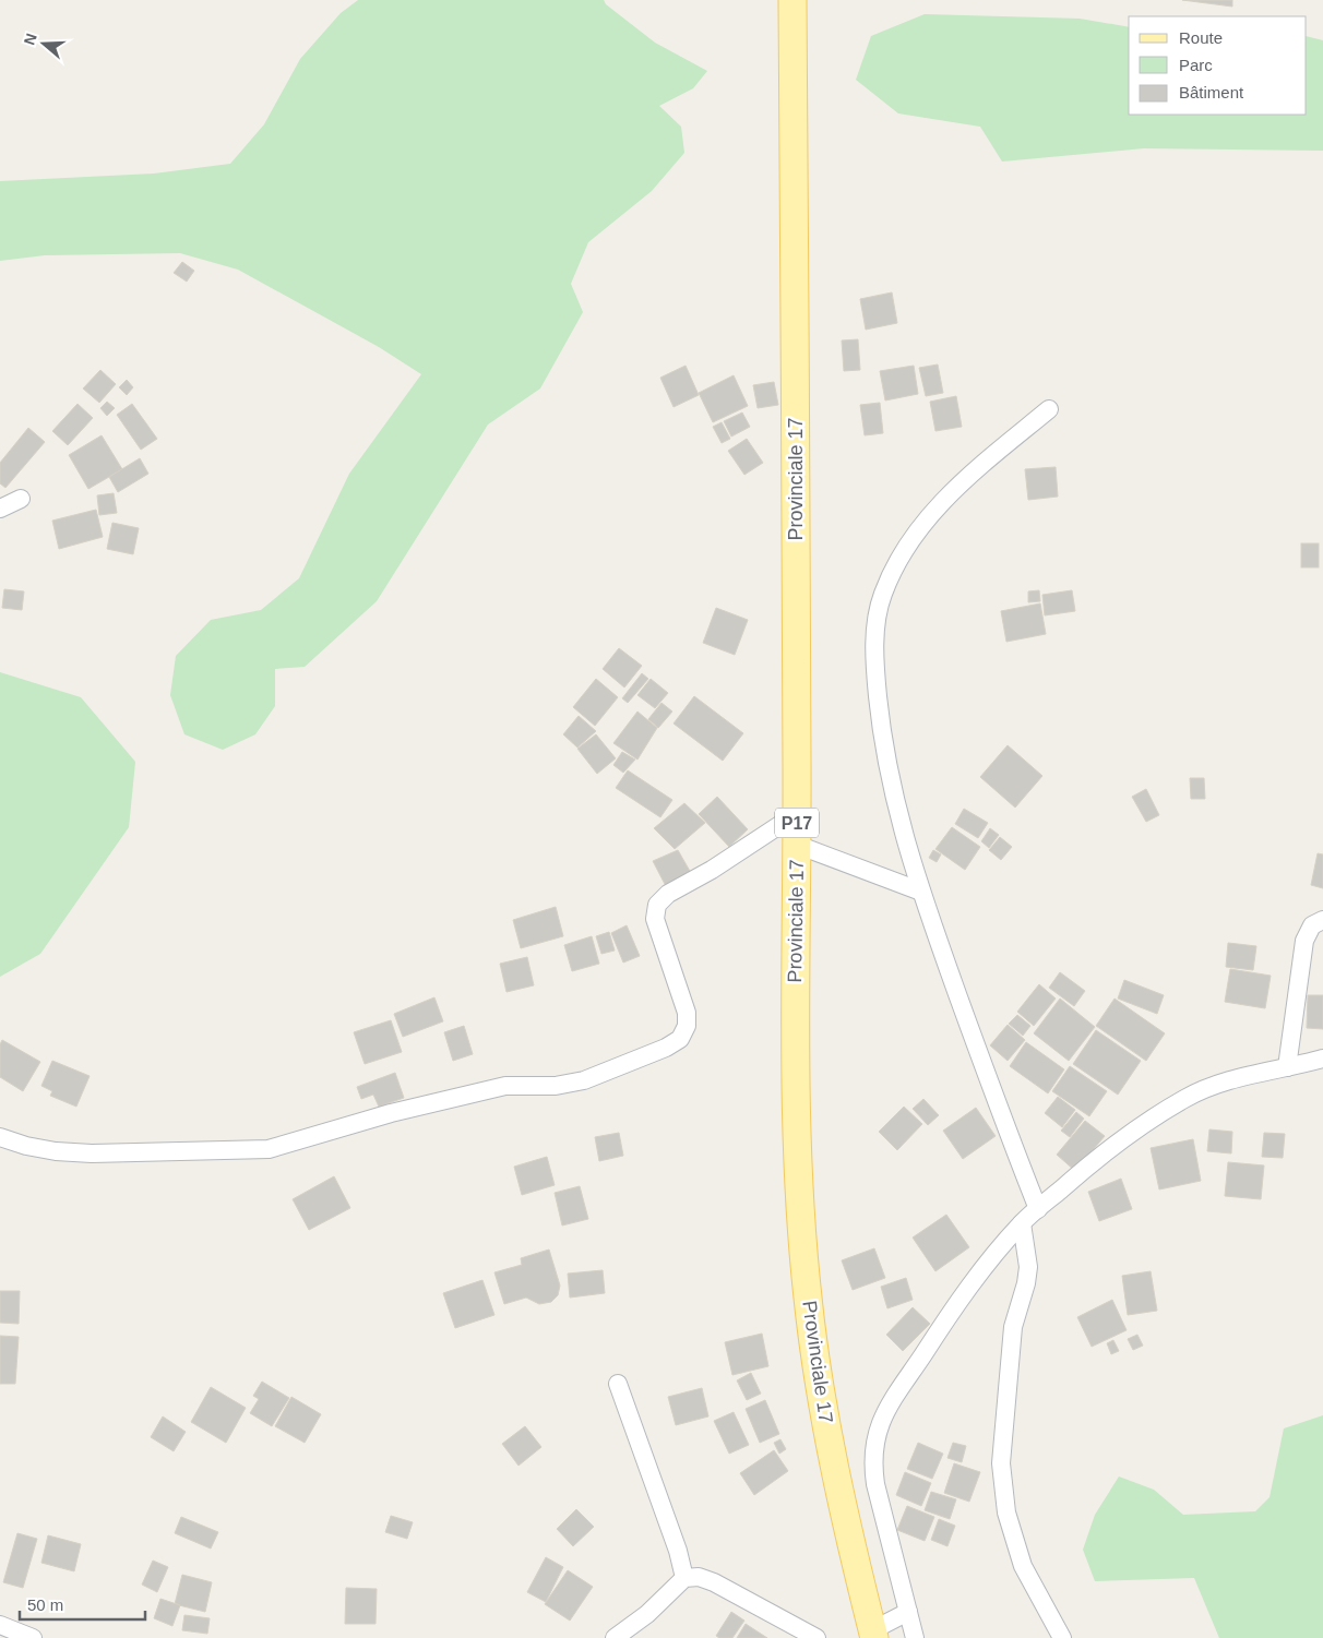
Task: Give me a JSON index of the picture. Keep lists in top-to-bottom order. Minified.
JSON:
{"streets":{"main road":["Provinciale 17","P17"]},"legend":["Route","Parc","Bâtiment"],"scale_bar":"50 m","north":"left"}
